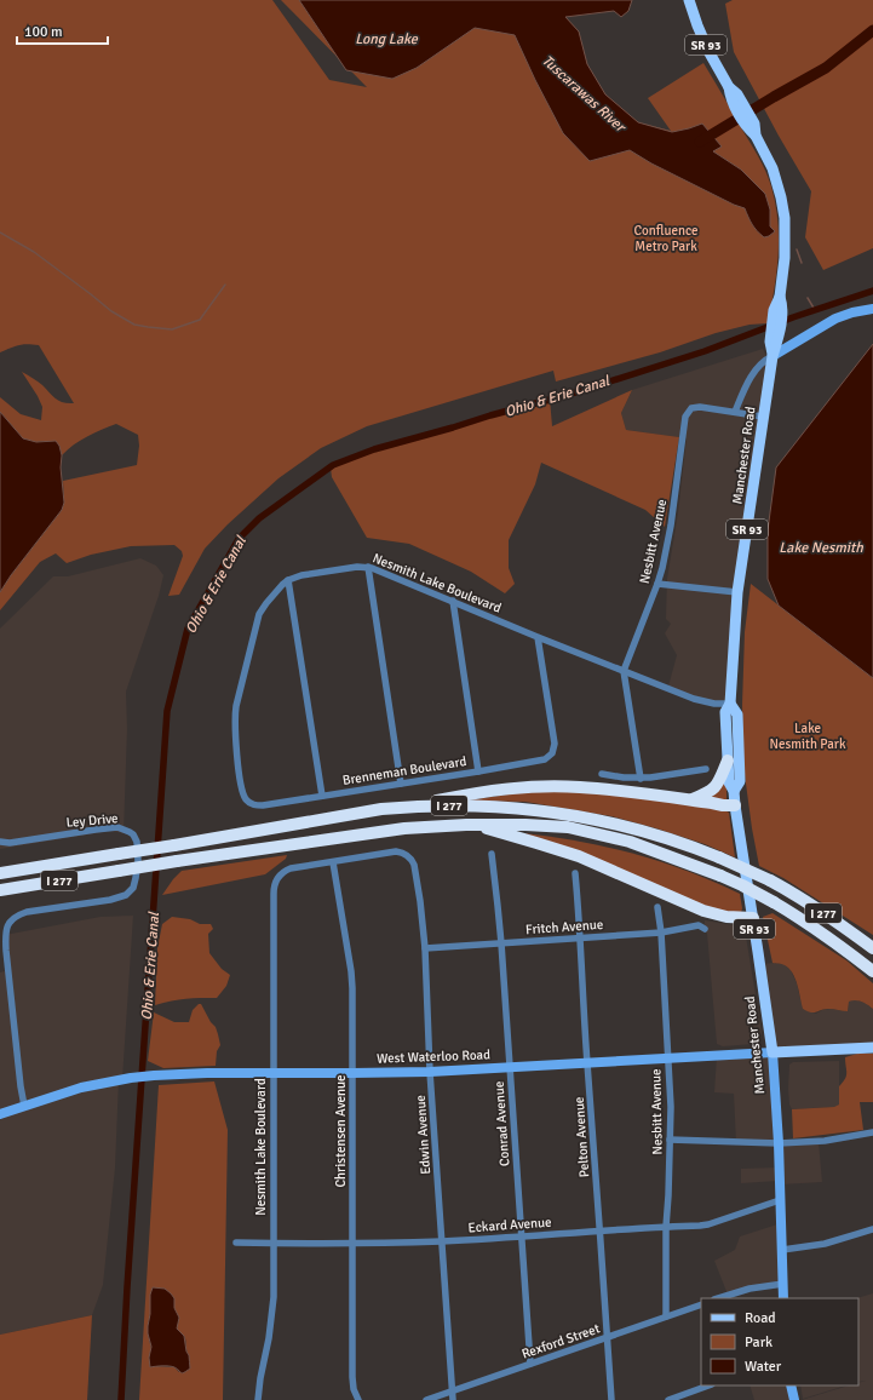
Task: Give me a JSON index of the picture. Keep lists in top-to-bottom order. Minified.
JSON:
{"streets":{"highway":["I 277"],"main road":["SR 93","Manchester Road","West Waterloo Road"],"street":["Nesbitt Avenue","Nesmith Lake Boulevard","Brenneman Boulevard","Ley Drive","Fritch Avenue","Conrad Avenue","Christensen Avenue","Edwin Avenue","Pelton Avenue","Eckard Avenue","Rexford Street"]},"crossings":[["Manchester Road","Nesbitt Avenue"],["Manchester Road","Nesmith Lake Boulevard"],["Manchester Road","West Waterloo Road"],["Manchester Road","Eckard Avenue"],["Nesbitt Avenue","Nesmith Lake Boulevard"],["Nesbitt Avenue","Fritch Avenue"],["Nesbitt Avenue","West Waterloo Road"],["Nesbitt Avenue","Eckard Avenue"],["Nesbitt Avenue","Rexford Street"],["Nesmith Lake Boulevard","Brenneman Boulevard"],["Nesmith Lake Boulevard","West Waterloo Road"],["Nesmith Lake Boulevard","Christensen Avenue"],["Nesmith Lake Boulevard","Edwin Avenue"],["Nesmith Lake Boulevard","Eckard Avenue"],["Ley Drive","West Waterloo Road"],["Fritch Avenue","Conrad Avenue"],["Fritch Avenue","Edwin Avenue"],["Fritch Avenue","Pelton Avenue"],["West Waterloo Road","Conrad Avenue"],["West Waterloo Road","Christensen Avenue"],["West Waterloo Road","Edwin Avenue"],["West Waterloo Road","Pelton Avenue"],["Conrad Avenue","Eckard Avenue"],["Conrad Avenue","Rexford Street"],["Christensen Avenue","Edwin Avenue"],["Christensen Avenue","Eckard Avenue"],["Edwin Avenue","Eckard Avenue"],["Edwin Avenue","Rexford Street"],["Pelton Avenue","Eckard Avenue"],["Pelton Avenue","Rexford Street"]],"water":["Long Lake","Tuscarawas River","Ohio & Erie Canal","Lake Nesmith"],"parks":["Confluence Metro Park","Lake Nesmith Park"],"legend":["Road","Park","Water"],"scale_bar":"100 m"}
